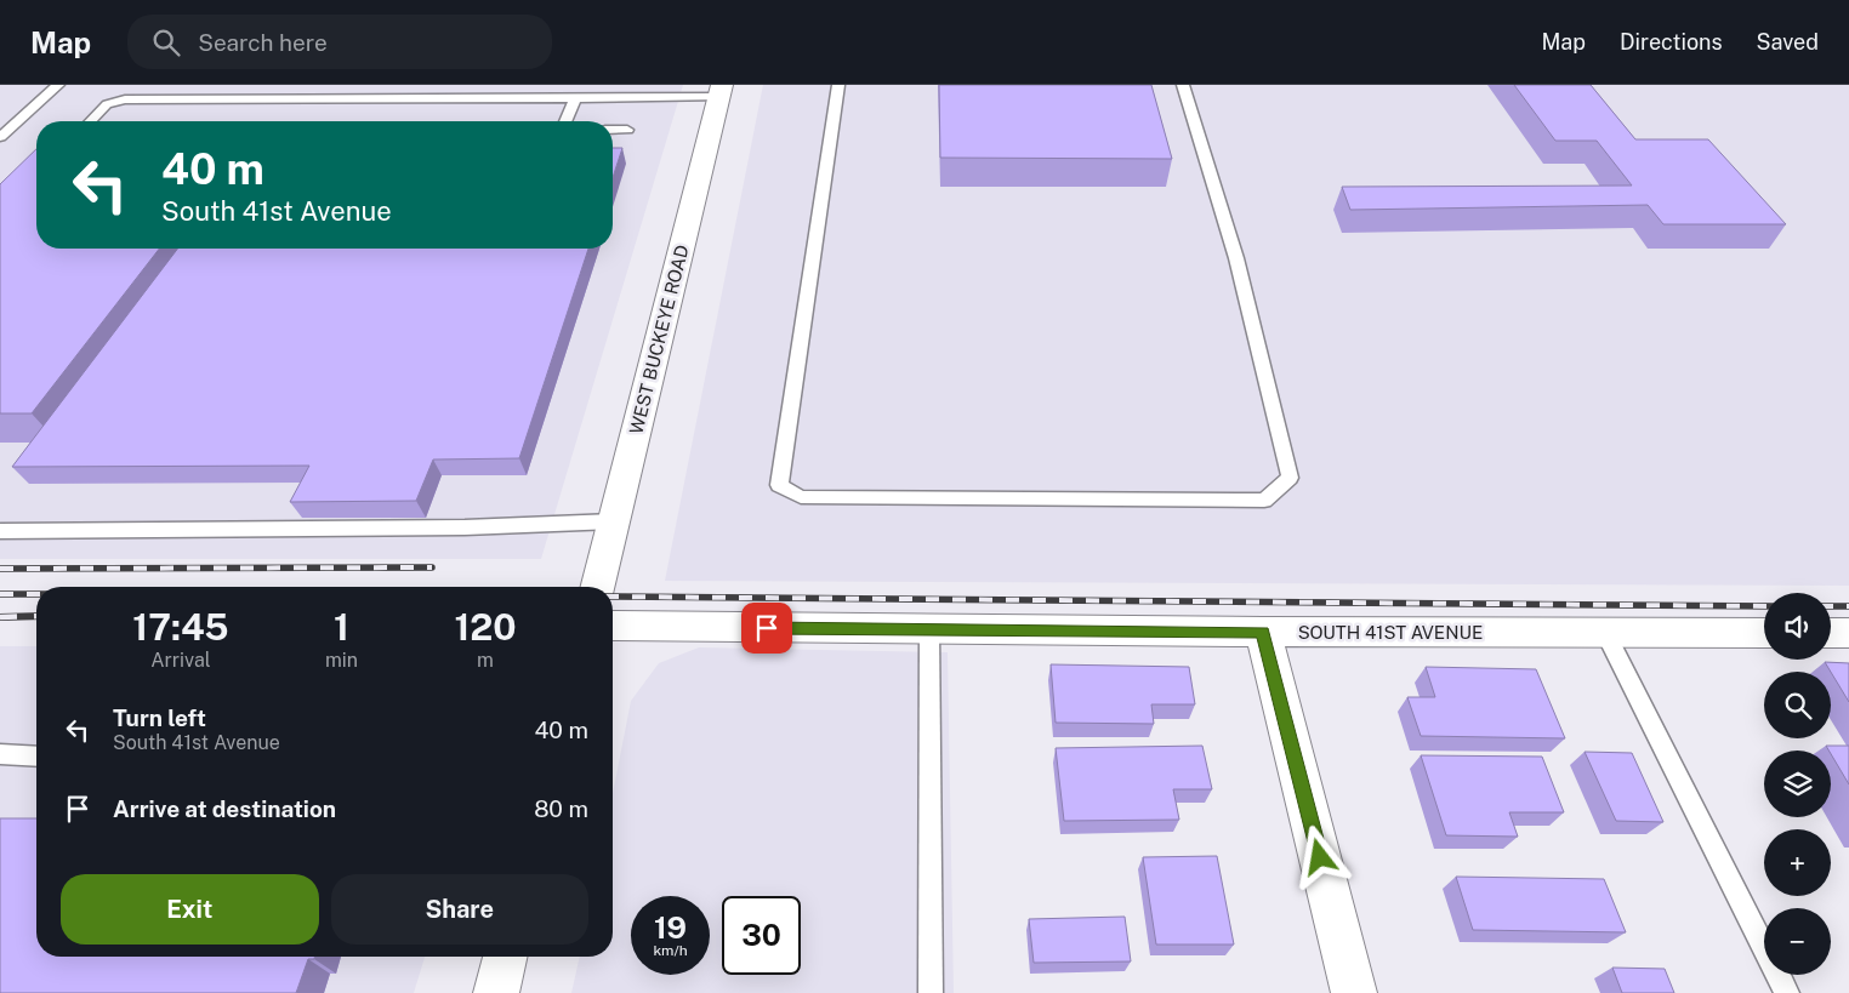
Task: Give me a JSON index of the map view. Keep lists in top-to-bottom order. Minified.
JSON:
{"streets":{"street":["WEST BUCKEYE ROAD","SOUTH 41ST AVENUE"]},"page":{"header":"Map","search":"Search here","nav":["Map","Directions","Saved"],"turn":["40 m","South 41st Avenue"],"eta":["17:45","Arrival","1","min","120","m"],"map_buttons":["+","−"],"list":[{"name":"Turn left","note":"South 41st Avenue","value":"40 m"},{"name":"Arrive at destination","value":"80 m"}],"buttons":["Exit","Share"],"speed":"19 km/h","limit":"30"}}
